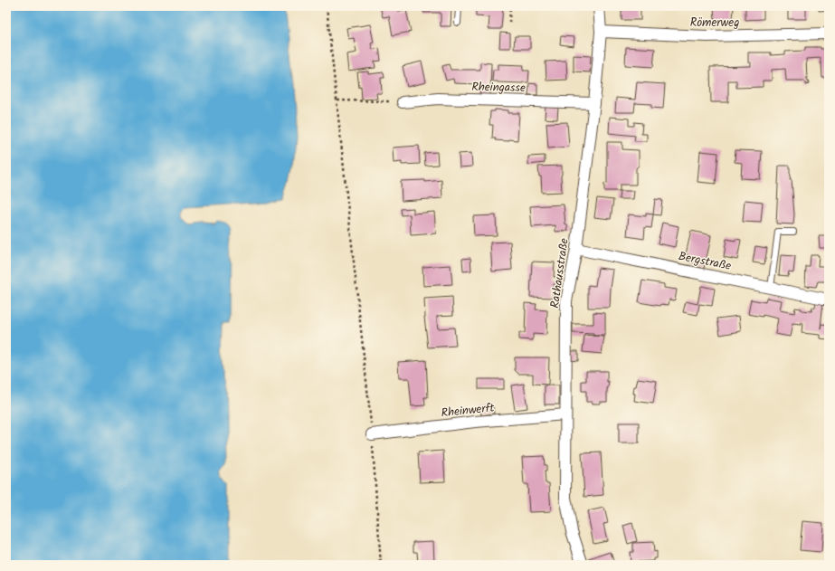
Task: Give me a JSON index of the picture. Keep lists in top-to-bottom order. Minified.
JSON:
{"streets":{"street":["Römerweg","Rheingasse","Bergstraße","Rathausstraße","Rheinwerft"]},"crossings":[["Römerweg","Rathausstraße"],["Rheingasse","Rathausstraße"],["Bergstraße","Rathausstraße"],["Rathausstraße","Rheinwerft"]]}
